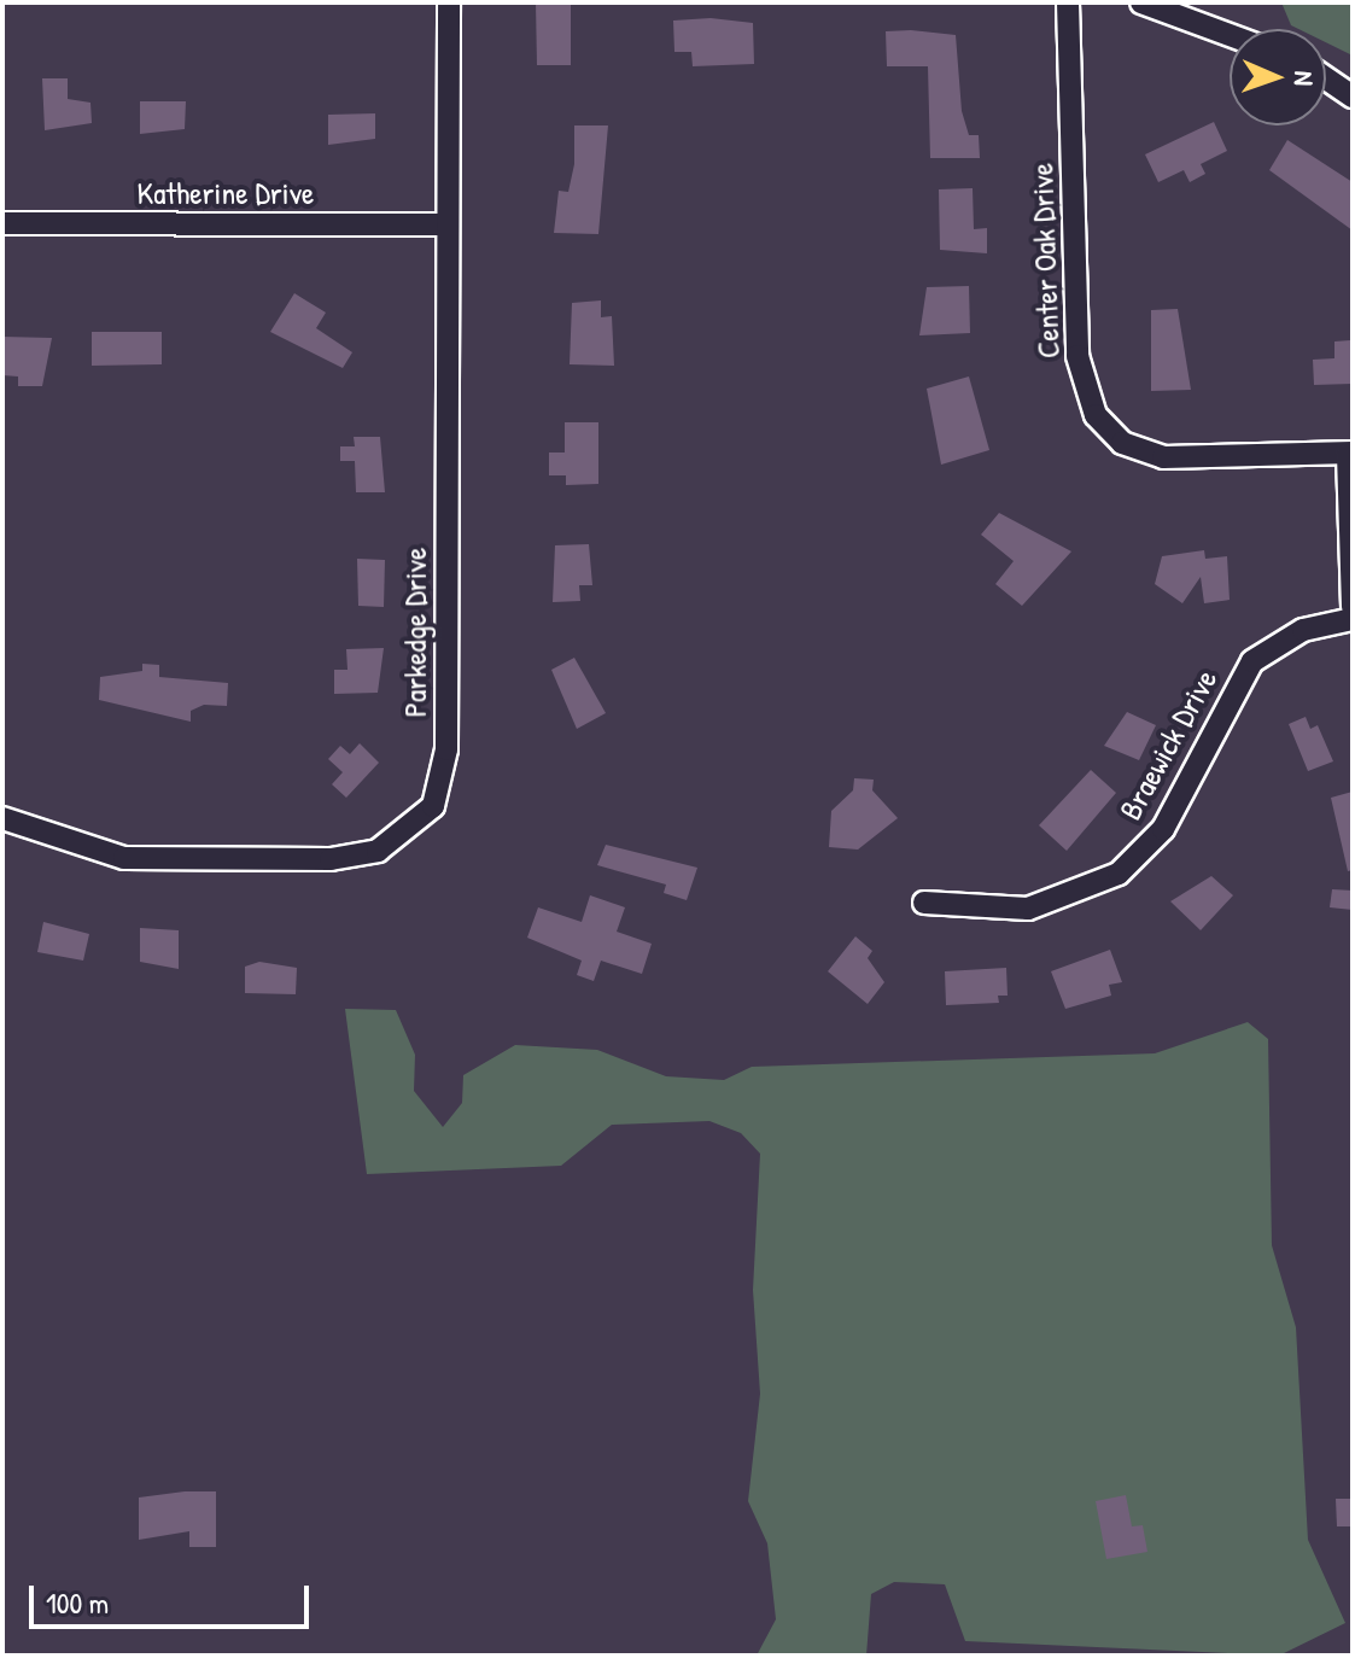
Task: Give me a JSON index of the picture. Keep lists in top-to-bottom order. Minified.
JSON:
{"streets":{"street":["Katherine Drive","Center Oak Drive","Parkedge Drive","Braewick Drive"]},"crossings":[["Katherine Drive","Parkedge Drive"]],"scale_bar":"100 m","north":"right"}
